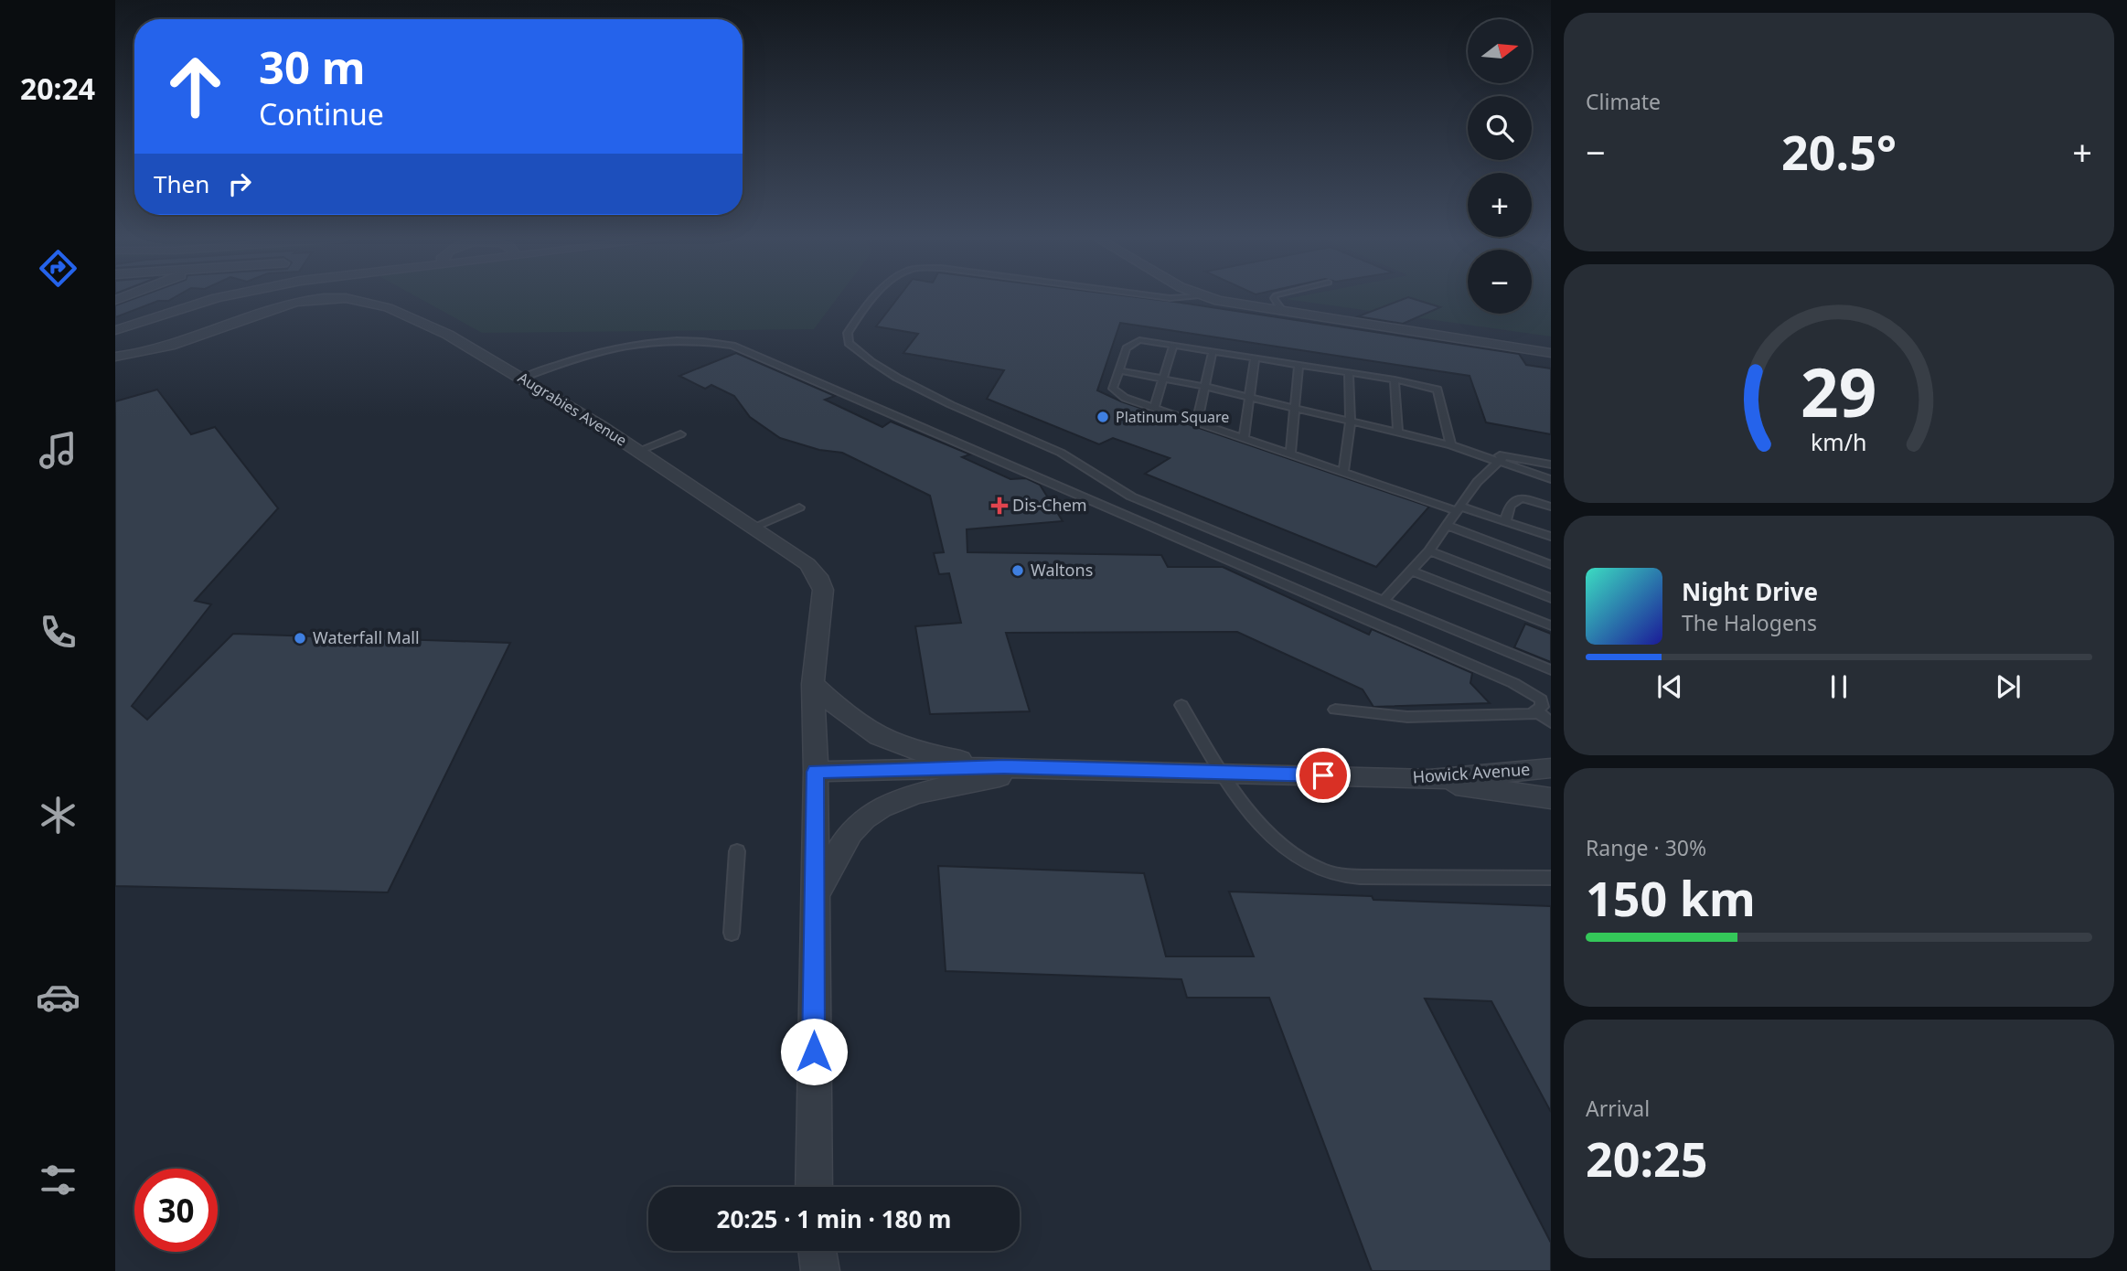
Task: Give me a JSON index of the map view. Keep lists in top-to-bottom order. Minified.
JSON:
{"streets":{"street":["Augrabies Avenue","Howick Avenue"]},"crossings":[["Augrabies Avenue","Howick Avenue"]],"places":{"other":["Platinum Square","Waltons","Waterfall Mall"],"health":["Dis-Chem"]},"north":"right","page":{"tabs":"20:24","tile":["Climate",["Range · 30%","150 km"],["Arrival","20:25"]],"map_buttons":["+","−"],"turn":["30 m","Continue"],"heat":["−","20.5°","+"],"then":"Then","song":["Night Drive","The Halogens"],"limit":"30","trip":"20:25 · 1 min · 180 m","gauge":["29","km/h"]}}
